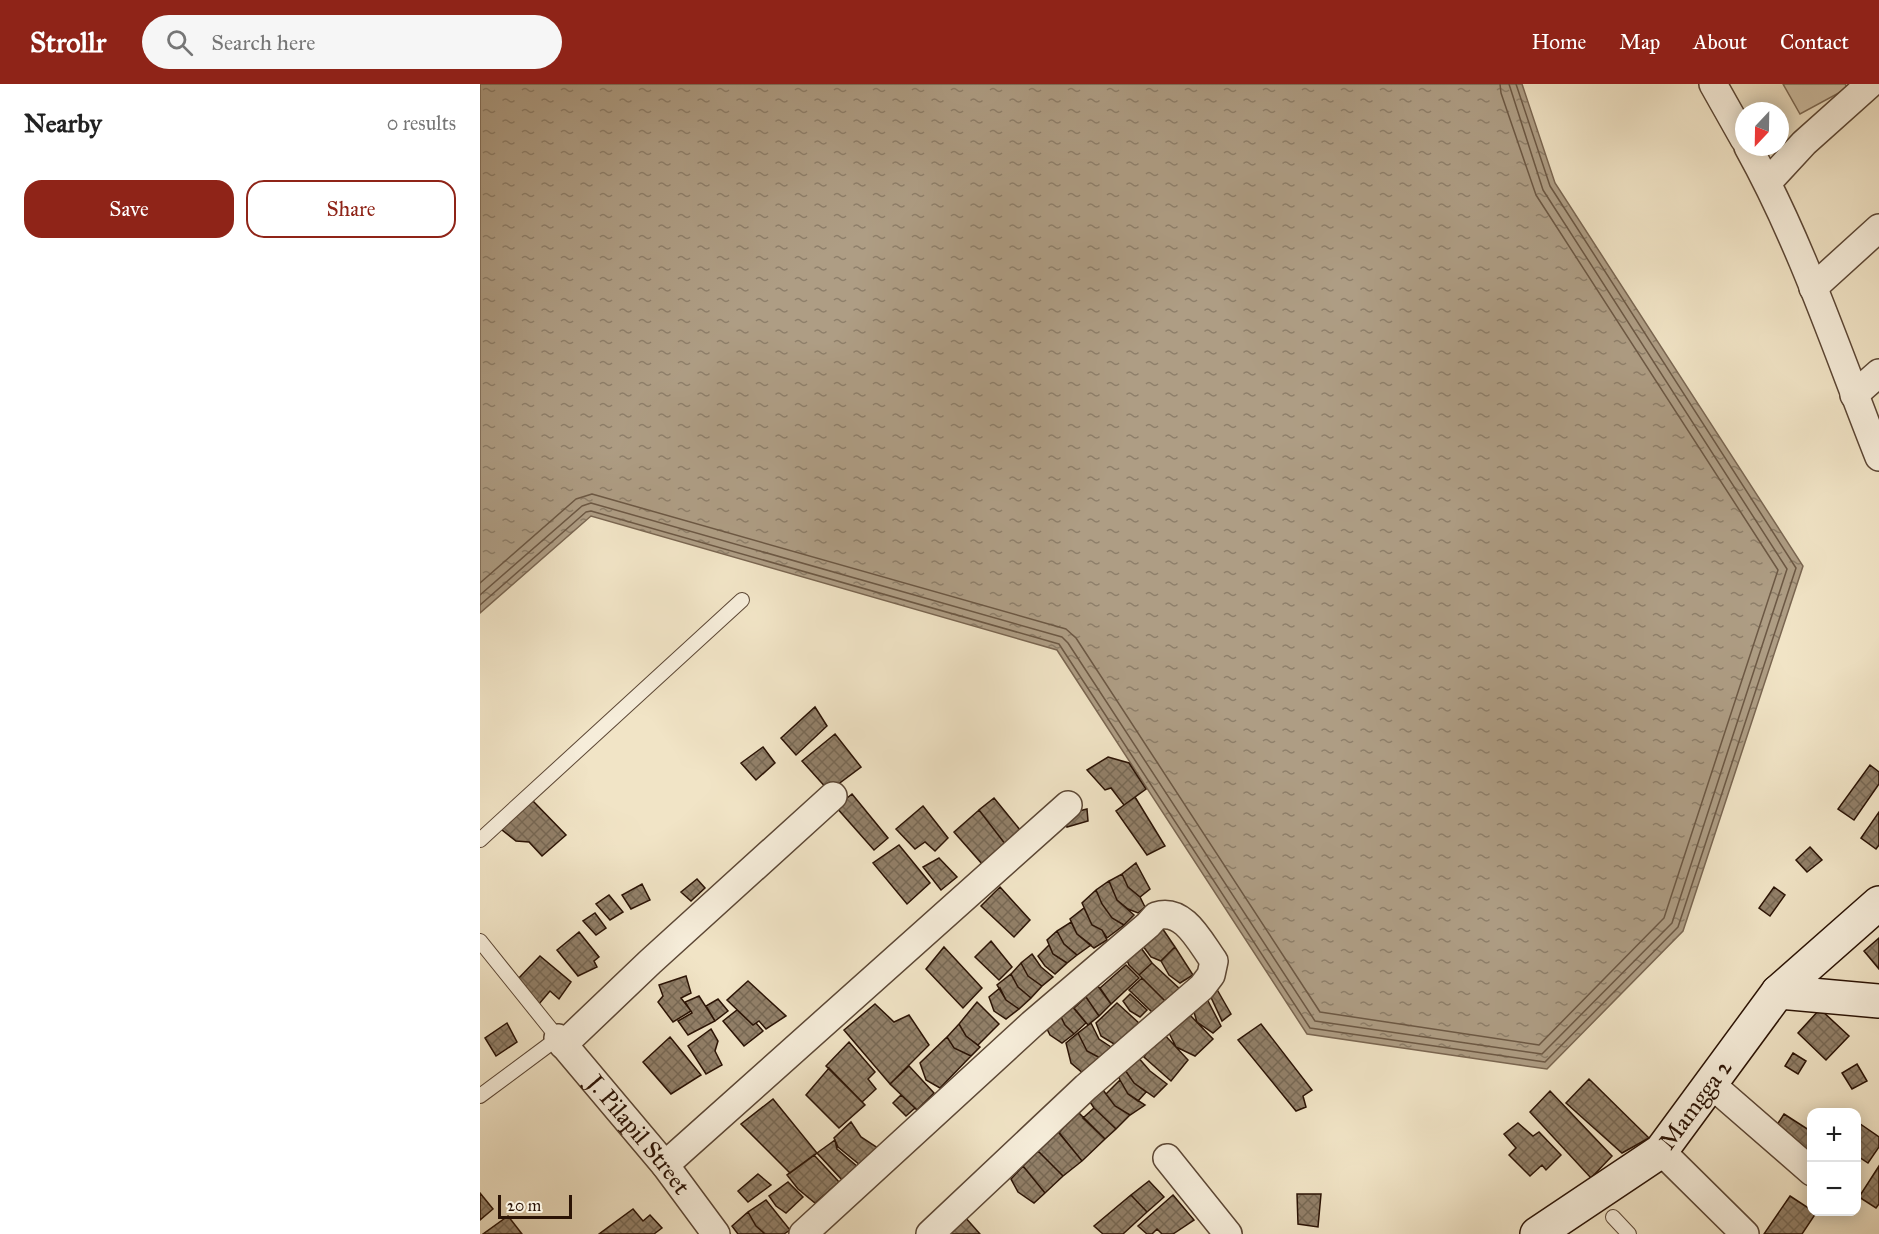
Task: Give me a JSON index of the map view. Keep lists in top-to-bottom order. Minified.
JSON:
{"streets":{"street":["Mamgga 2","J. Pilapil Street"]},"scale_bar":"20 m","north":"bottom","page":{"header":"Strollr","search":"Search here","nav":["Home","Map","About","Contact"],"heading":["Nearby","0 results"],"buttons":["Save","Share"],"map_buttons":["+","−"],"scale":"20 m"}}
